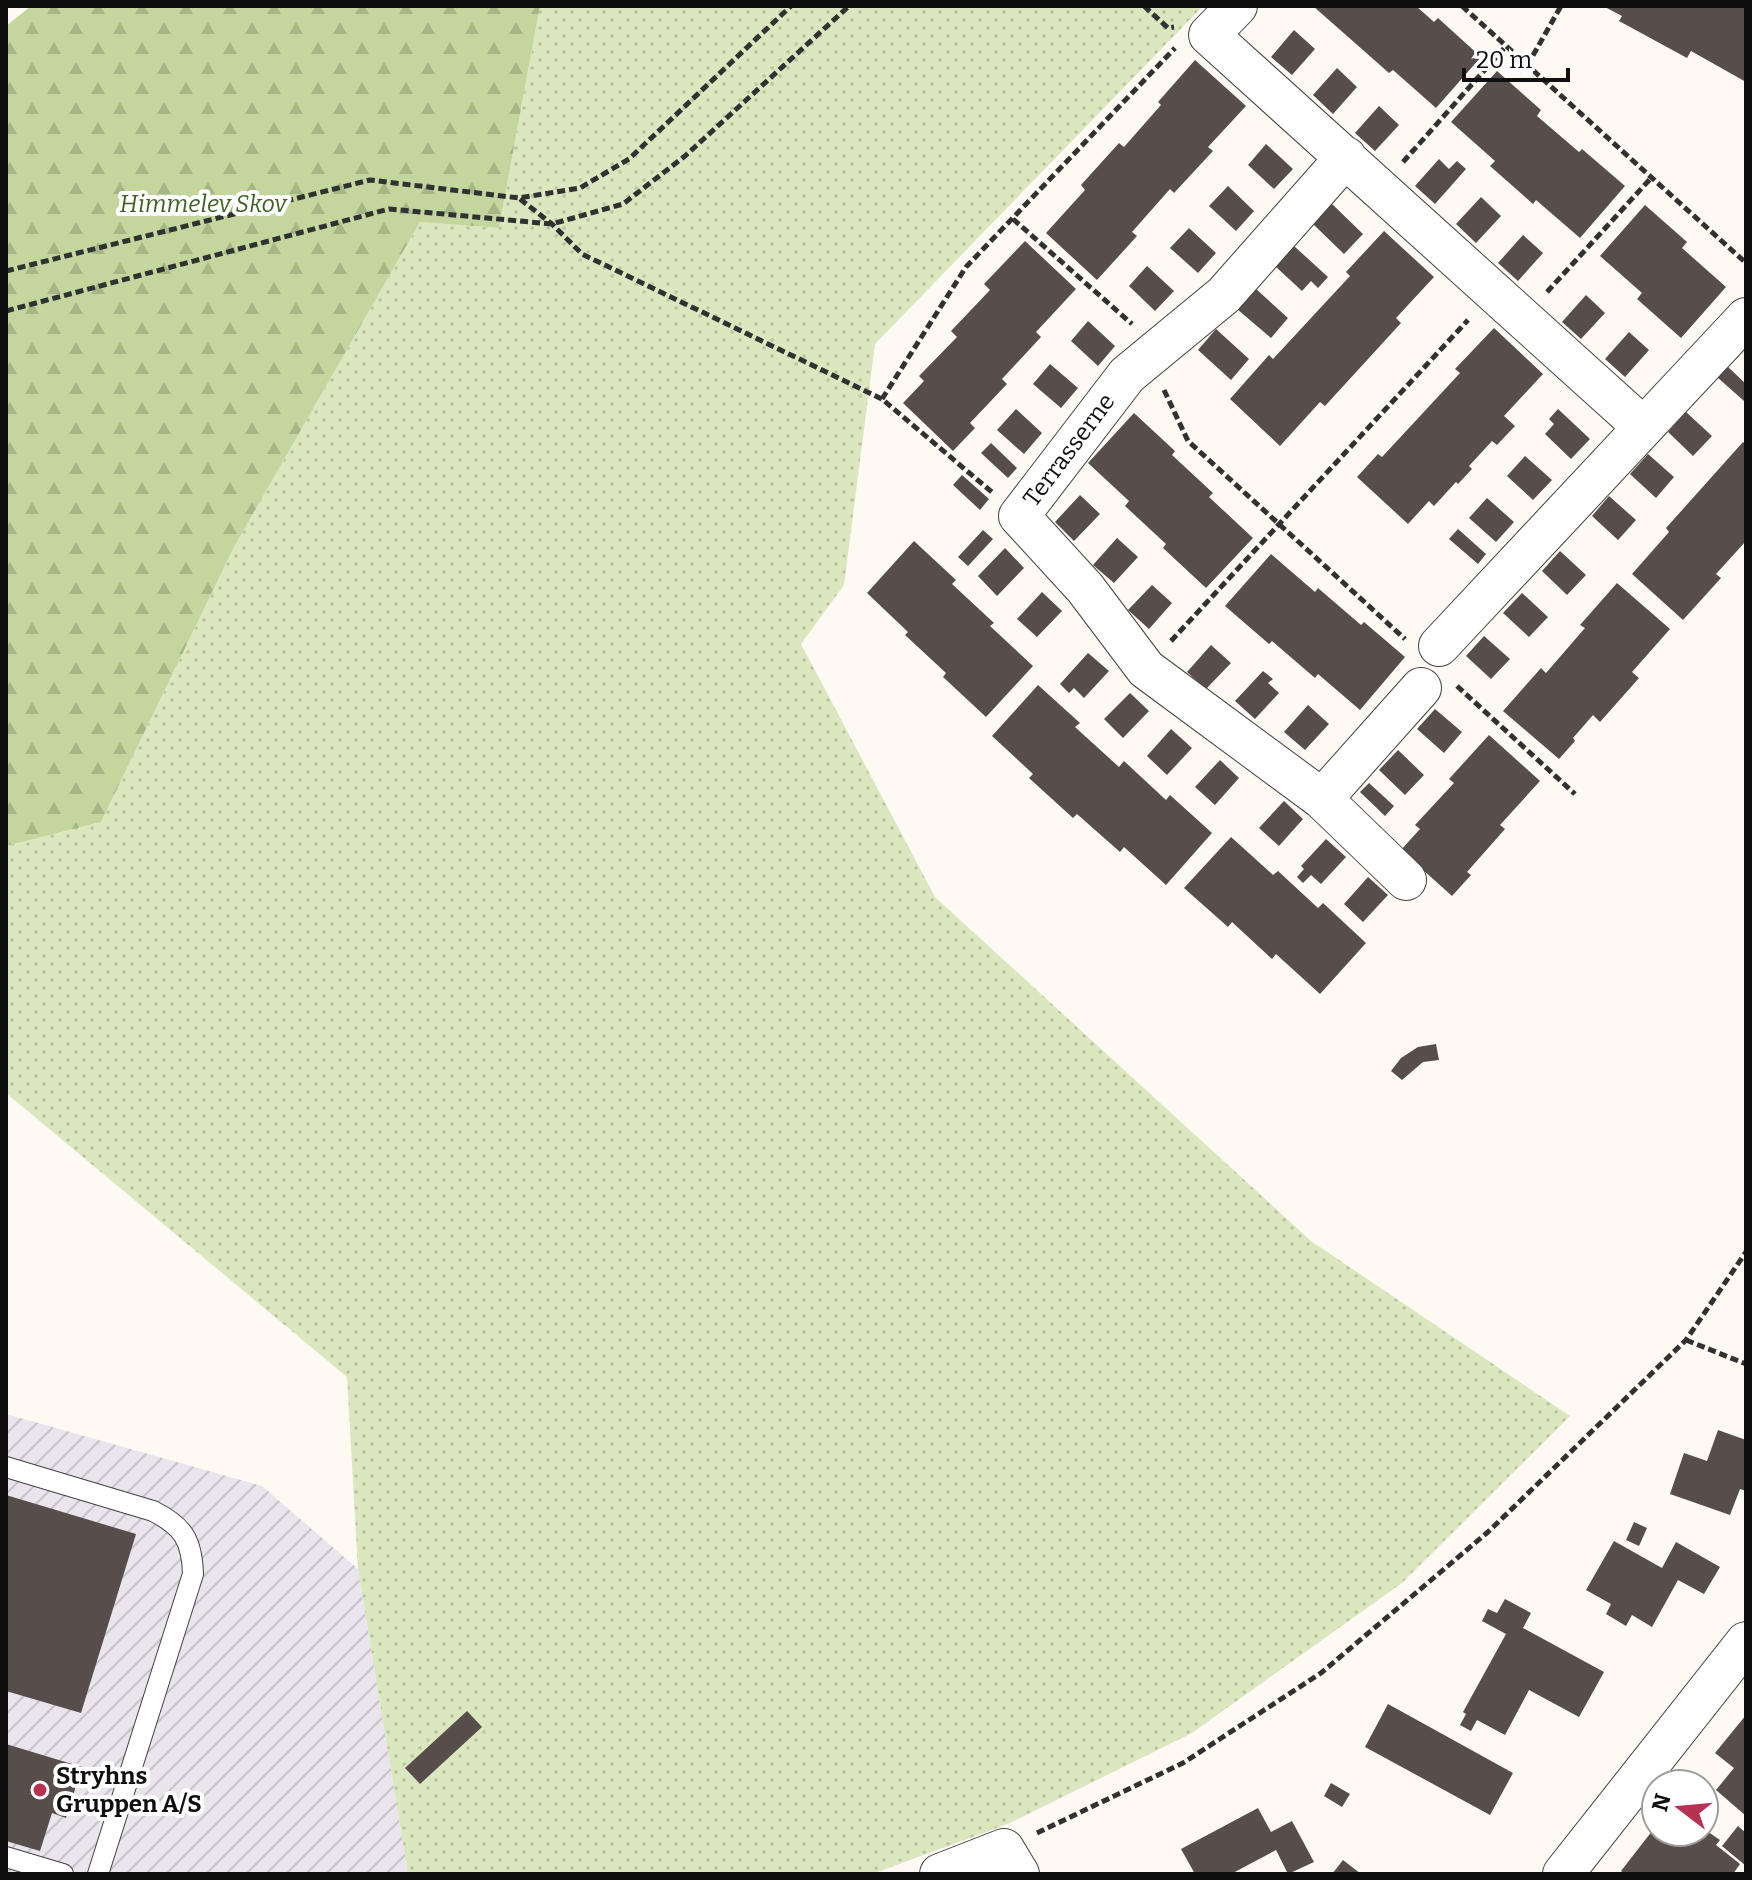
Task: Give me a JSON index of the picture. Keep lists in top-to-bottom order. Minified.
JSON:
{"streets":{"street":["Terrasserne"]},"parks":["Himmelev Skov"],"places":["Stryhns Gruppen A/S"],"scale_bar":"20 m","north":"left"}
